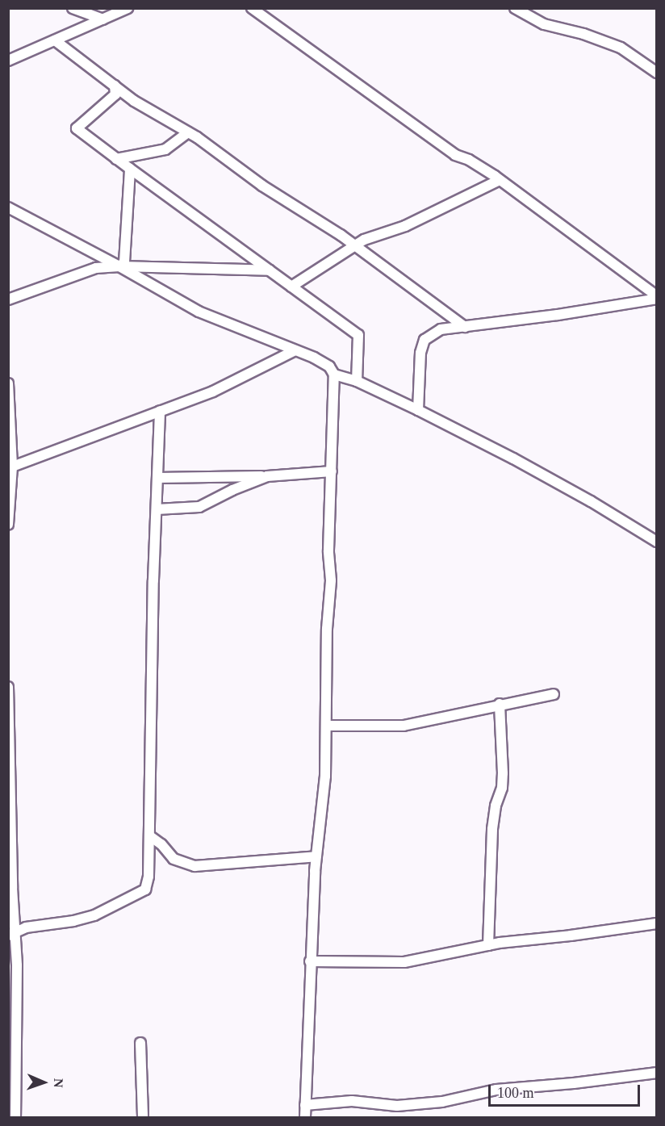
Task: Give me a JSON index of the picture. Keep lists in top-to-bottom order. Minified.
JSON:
{"scale_bar":"100 m","north":"right"}
